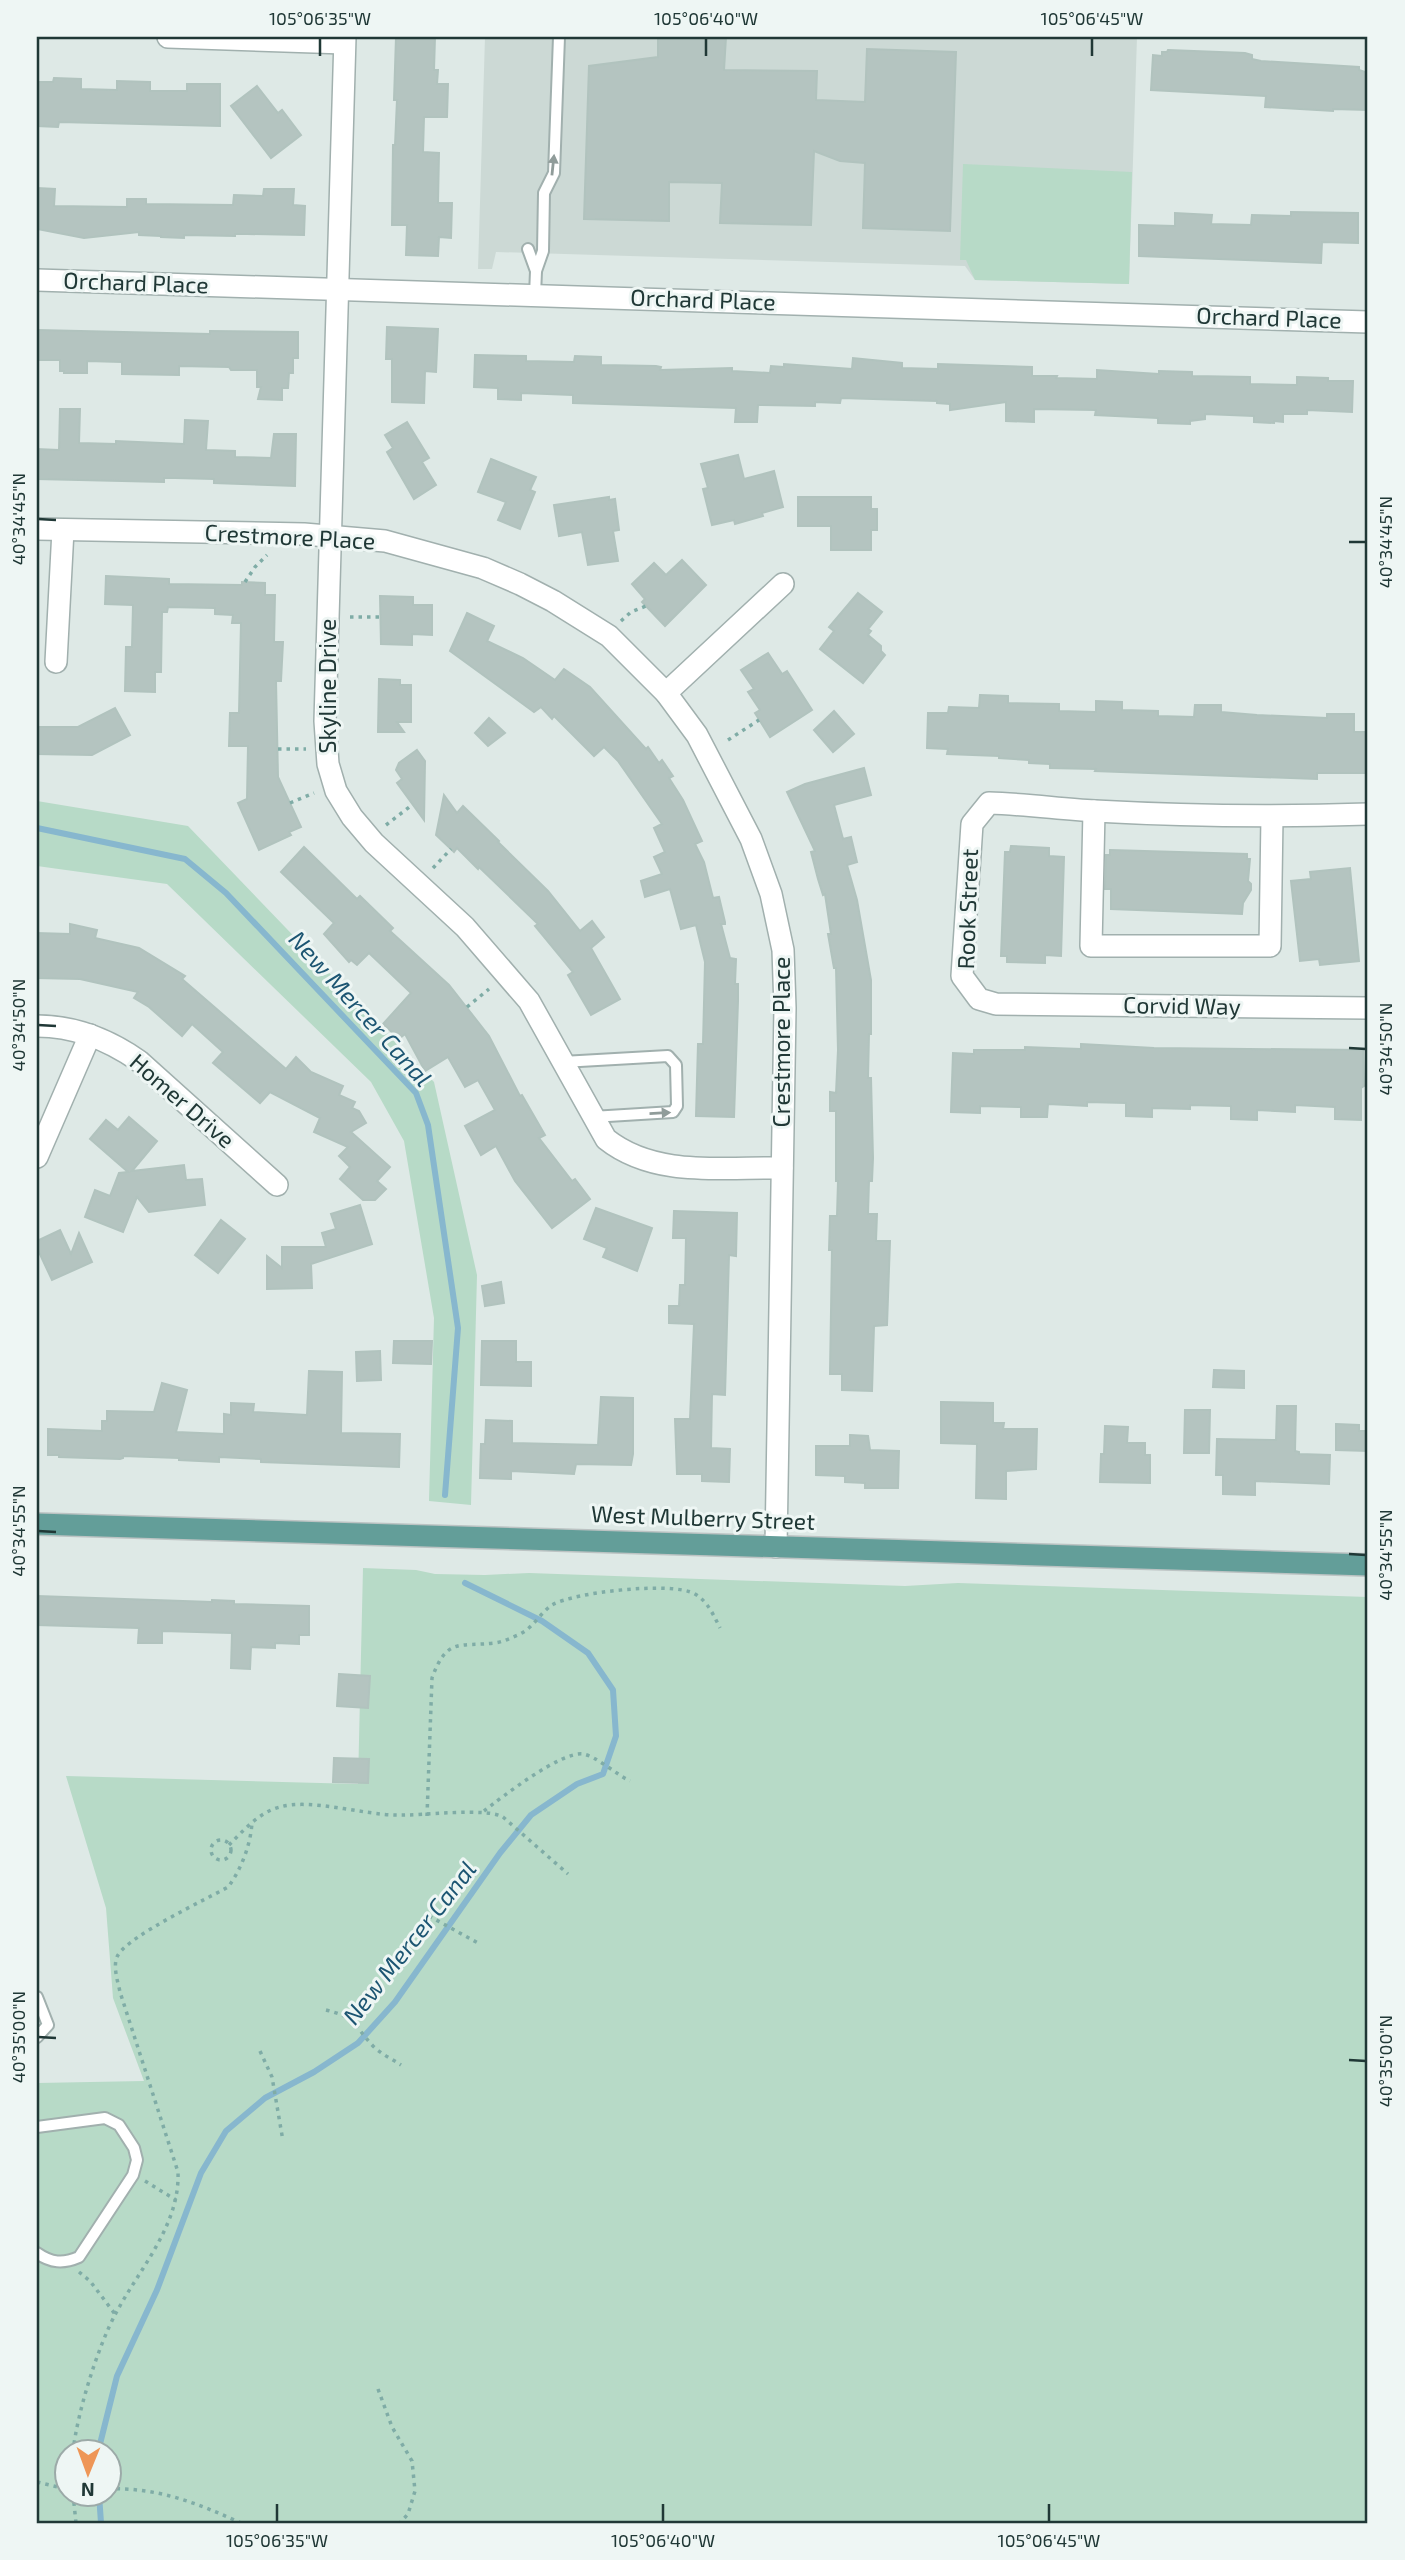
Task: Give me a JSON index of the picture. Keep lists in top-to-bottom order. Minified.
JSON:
{"streets":{"main road":["West Mulberry Street"],"street":["Orchard Place","Crestmore Place","Skyline Drive","Rook Street","Corvid Way","Homer Drive"]},"crossings":[["Orchard Place","Skyline Drive"],["Crestmore Place","Skyline Drive"],["Crestmore Place","West Mulberry Street"],["Rook Street","Corvid Way"]],"water":["New Mercer Canal"],"north":"bottom","coordinates":["105°06'35\"W","105°06'40\"W","105°06'45\"W","40°34'45\"N","40°34'50\"N","40°34'55\"N","40°35'00\"N"]}
